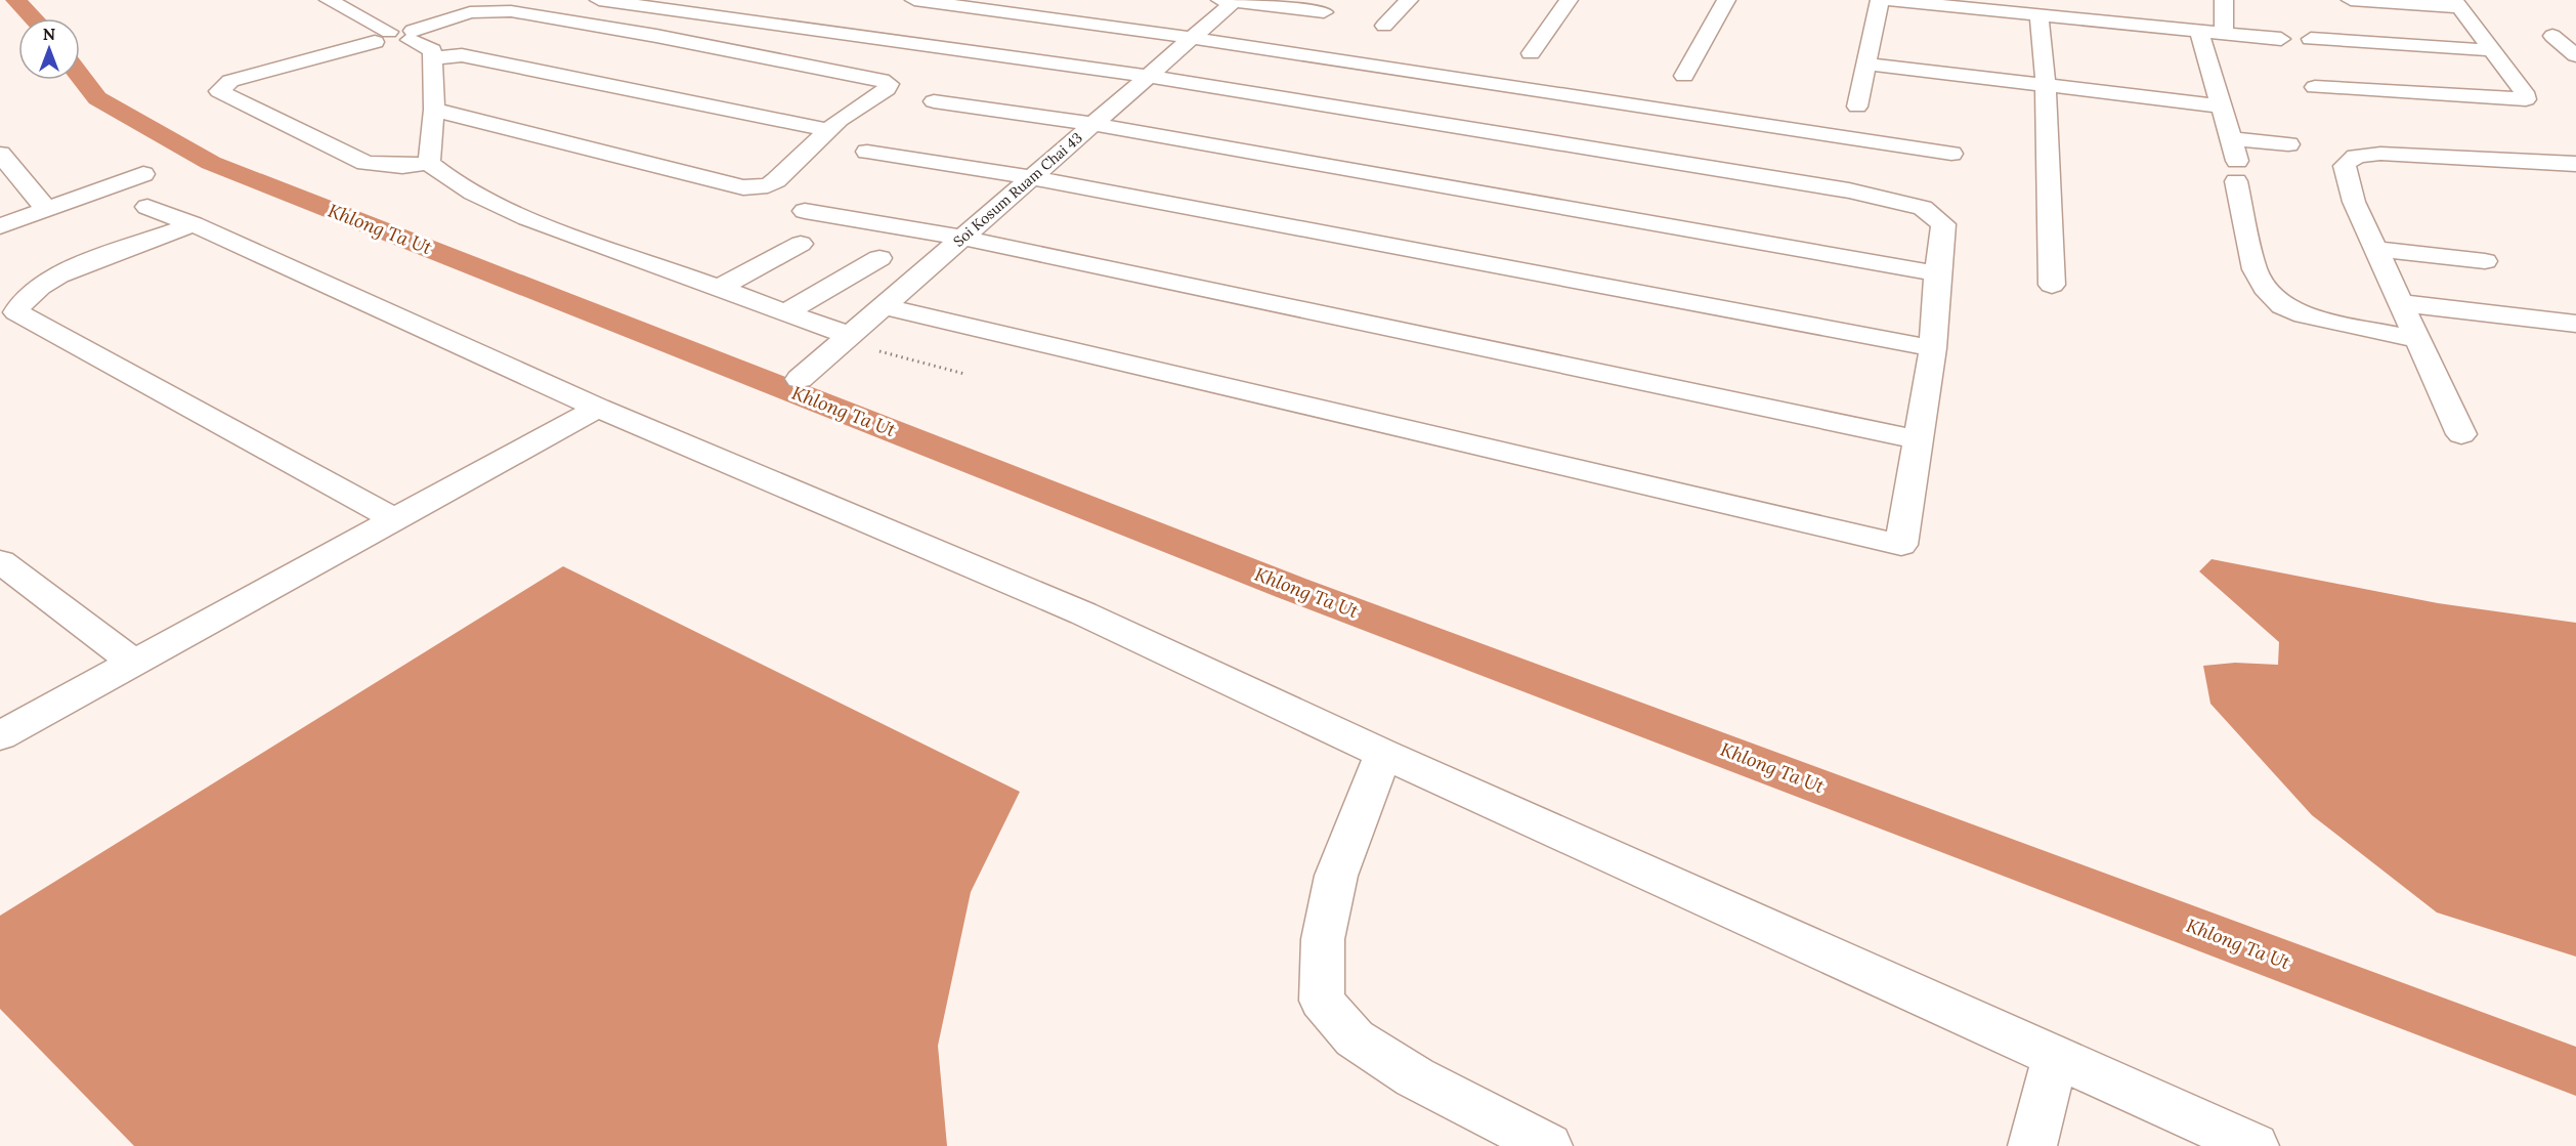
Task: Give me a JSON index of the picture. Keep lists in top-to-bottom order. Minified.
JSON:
{"streets":{"street":["Soi Kosum Ruam Chai 43"]},"water":["Khlong Ta Ut"],"north":"top"}
